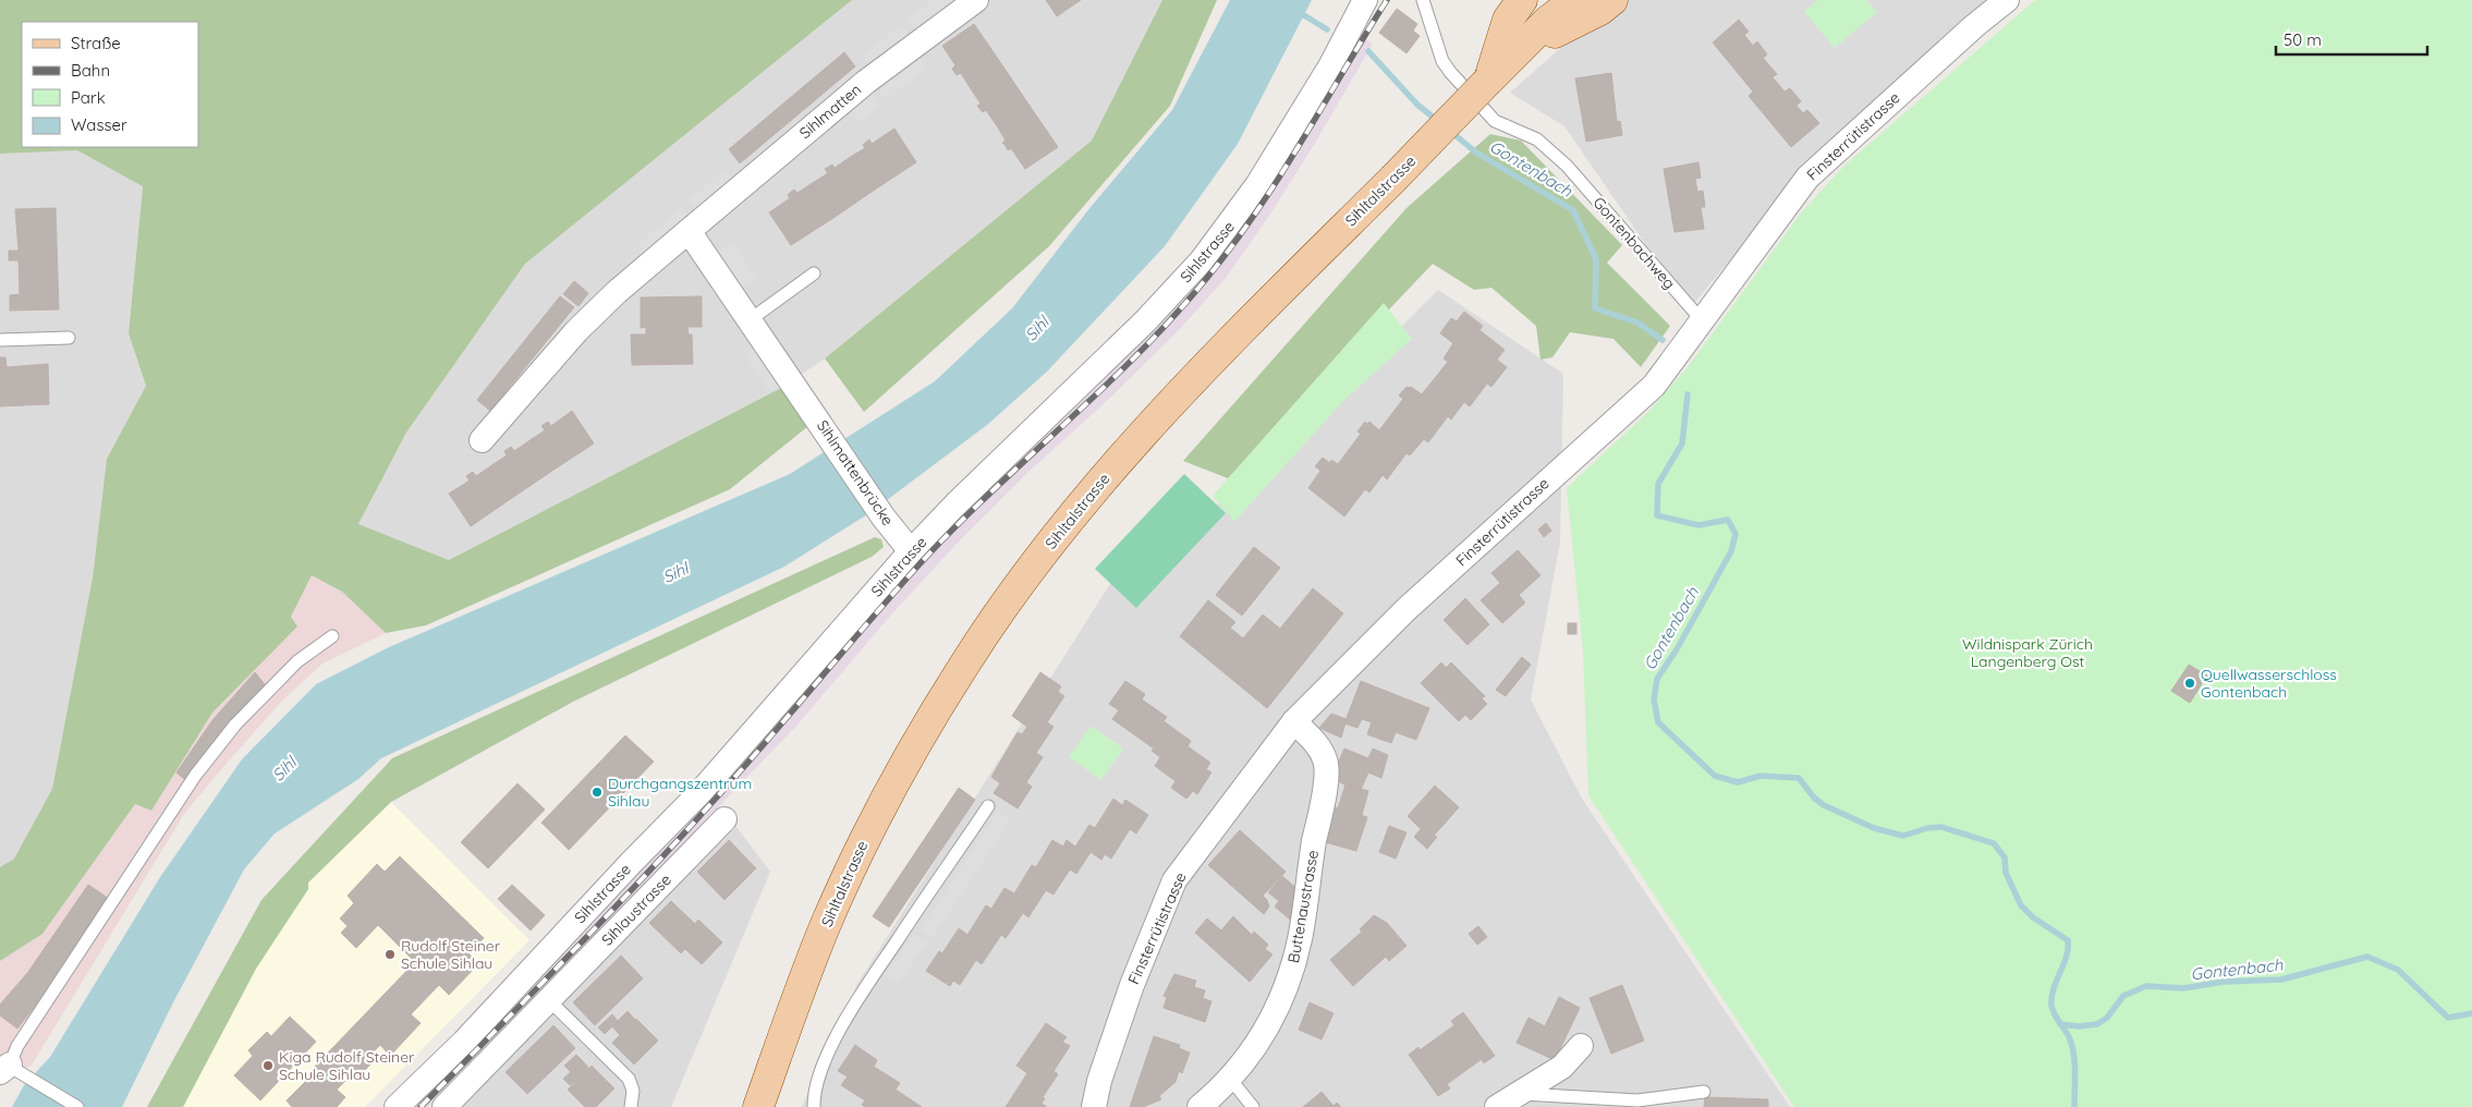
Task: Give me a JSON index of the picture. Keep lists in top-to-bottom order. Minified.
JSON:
{"streets":{"main road":["Sihltalstrasse"],"street":["Sihlmatten","Finsterrütistrasse","Sihlstrasse","Sihlmattenbrücke","Buttenaustrasse","Sihlaustrasse"],"lane":["Gontenbachweg"]},"crossings":[["Finsterrütistrasse","Gontenbachweg"],["Finsterrütistrasse","Buttenaustrasse"],["Sihlstrasse","Sihlmattenbrücke"]],"water":["Gontenbach","Sihl"],"parks":["Wildnispark Zürich Langenberg Ost"],"places":["Quellwasserschloss Gontenbach","Durchgangszentrum Sihlau","Rudolf Steiner Schule Sihlau","Kiga Rudolf Steiner Schule Sihlau"],"legend":["Straße","Bahn","Park","Wasser"],"scale_bar":"50 m"}
